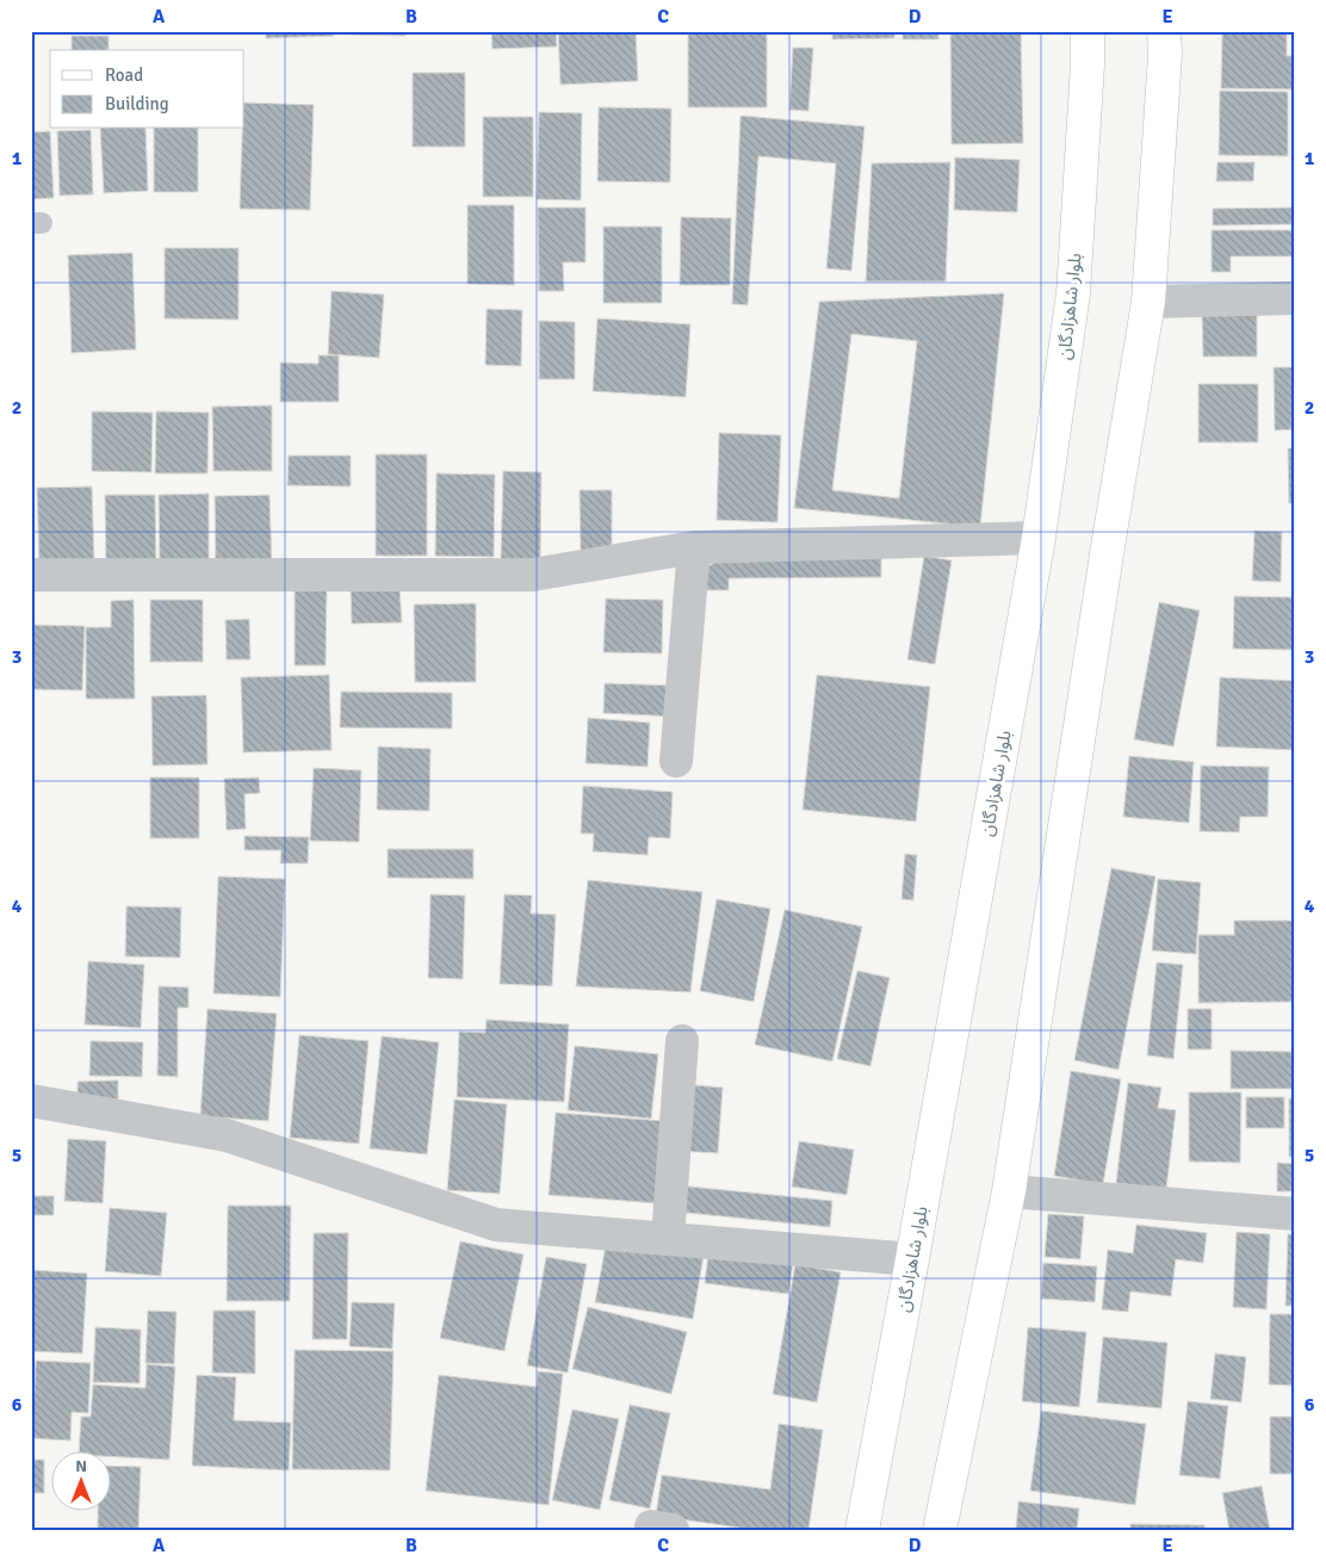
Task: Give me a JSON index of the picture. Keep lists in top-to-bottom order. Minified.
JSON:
{"streets":{"main road":["بلوار شاهزادگان"]},"legend":["Road","Building"],"north":"top","grid":{"columns":["A","B","C","D","E"],"rows":["1","2","3","4","5","6"]}}
